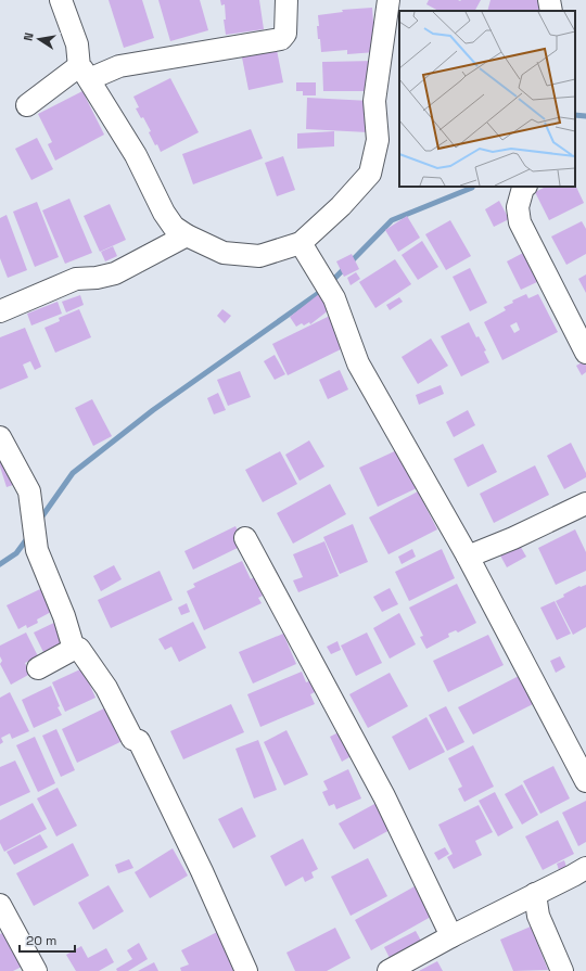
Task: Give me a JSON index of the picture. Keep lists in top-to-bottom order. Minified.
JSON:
{"scale_bar":"20 m","north":"left"}
